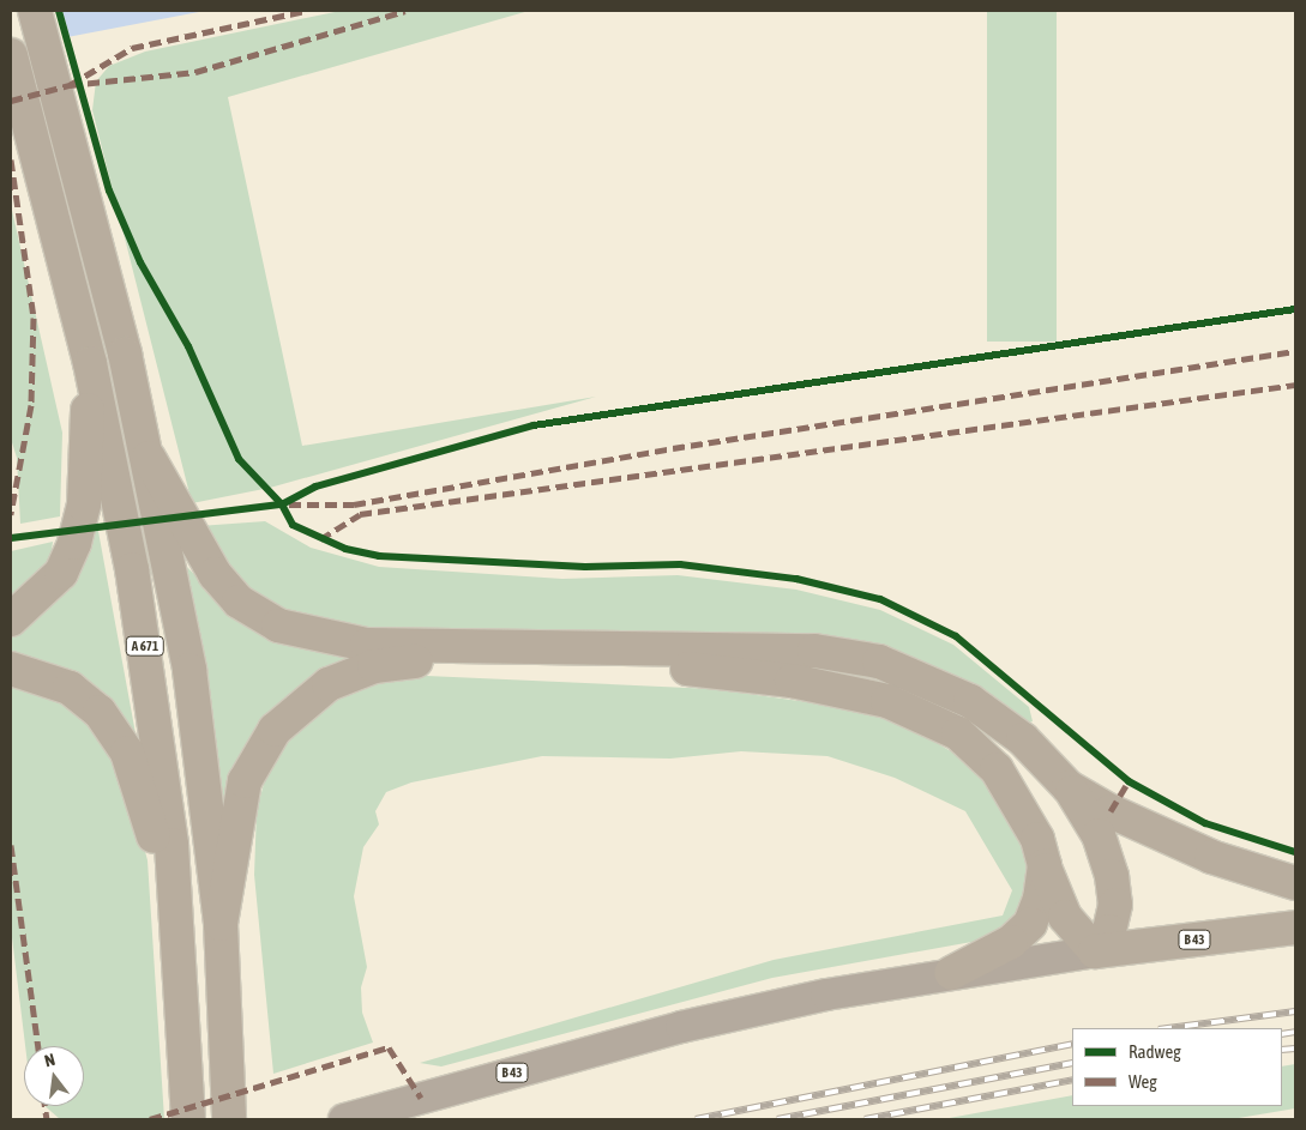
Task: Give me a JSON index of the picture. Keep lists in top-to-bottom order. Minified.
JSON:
{"streets":{"highway":["A 671","B 43"]},"legend":["Radweg","Weg"],"north":"top"}
